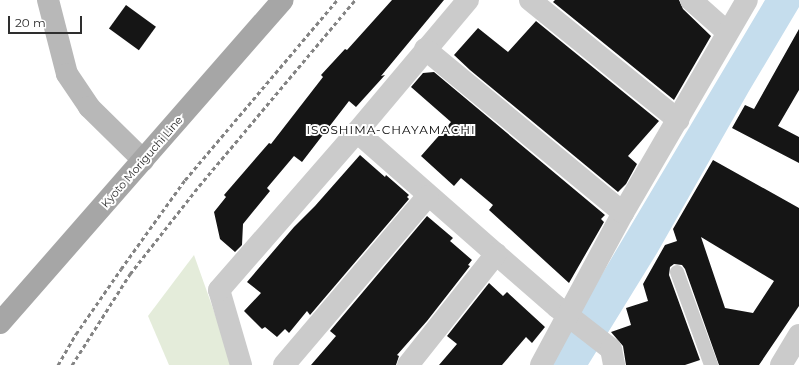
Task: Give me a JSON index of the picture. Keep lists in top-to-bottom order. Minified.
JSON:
{"streets":{"main road":["Kyoto Moriguchi Line"]},"districts":["ISOSHIMA-CHAYAMACHI"],"scale_bar":"20 m"}
